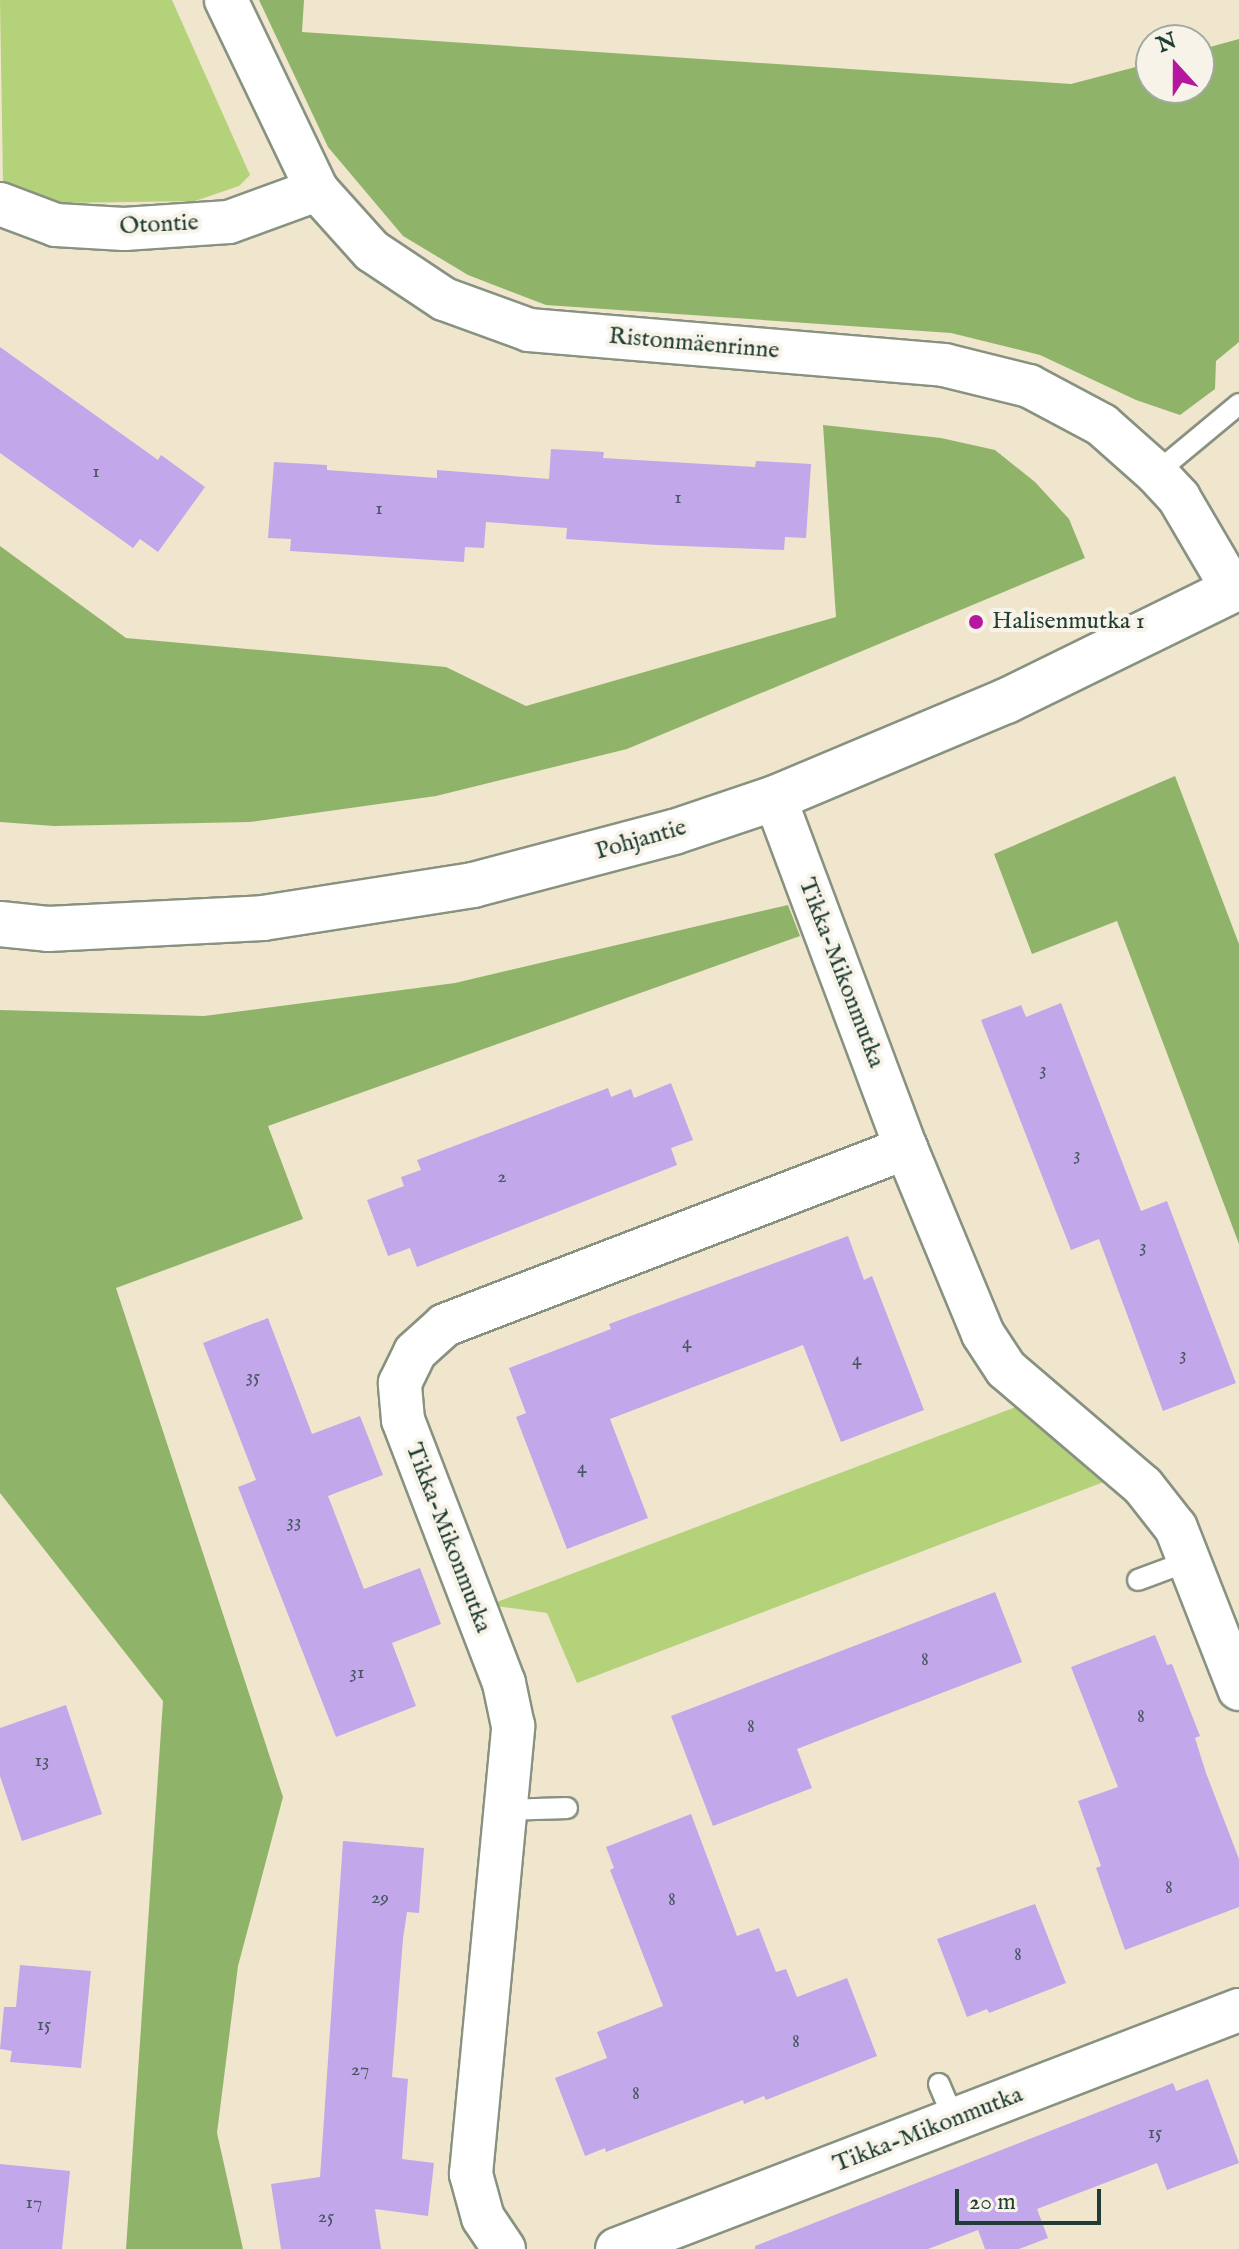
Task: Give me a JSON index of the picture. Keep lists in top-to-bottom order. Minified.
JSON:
{"streets":{"street":["Otontie","Ristonmäenrinne","Pohjantie","Tikka-Mikonmutka"]},"crossings":[["Otontie","Ristonmäenrinne"],["Ristonmäenrinne","Pohjantie"],["Pohjantie","Tikka-Mikonmutka"]],"places":["Halisenmutka 1"],"house_numbers":["1","1","1","3","3","2","3","4","3","4","35","4","33","8","31","8","8","13","8","29","8","8","15","8","27","8","15","17","25"],"scale_bar":"20 m","north":"top"}
